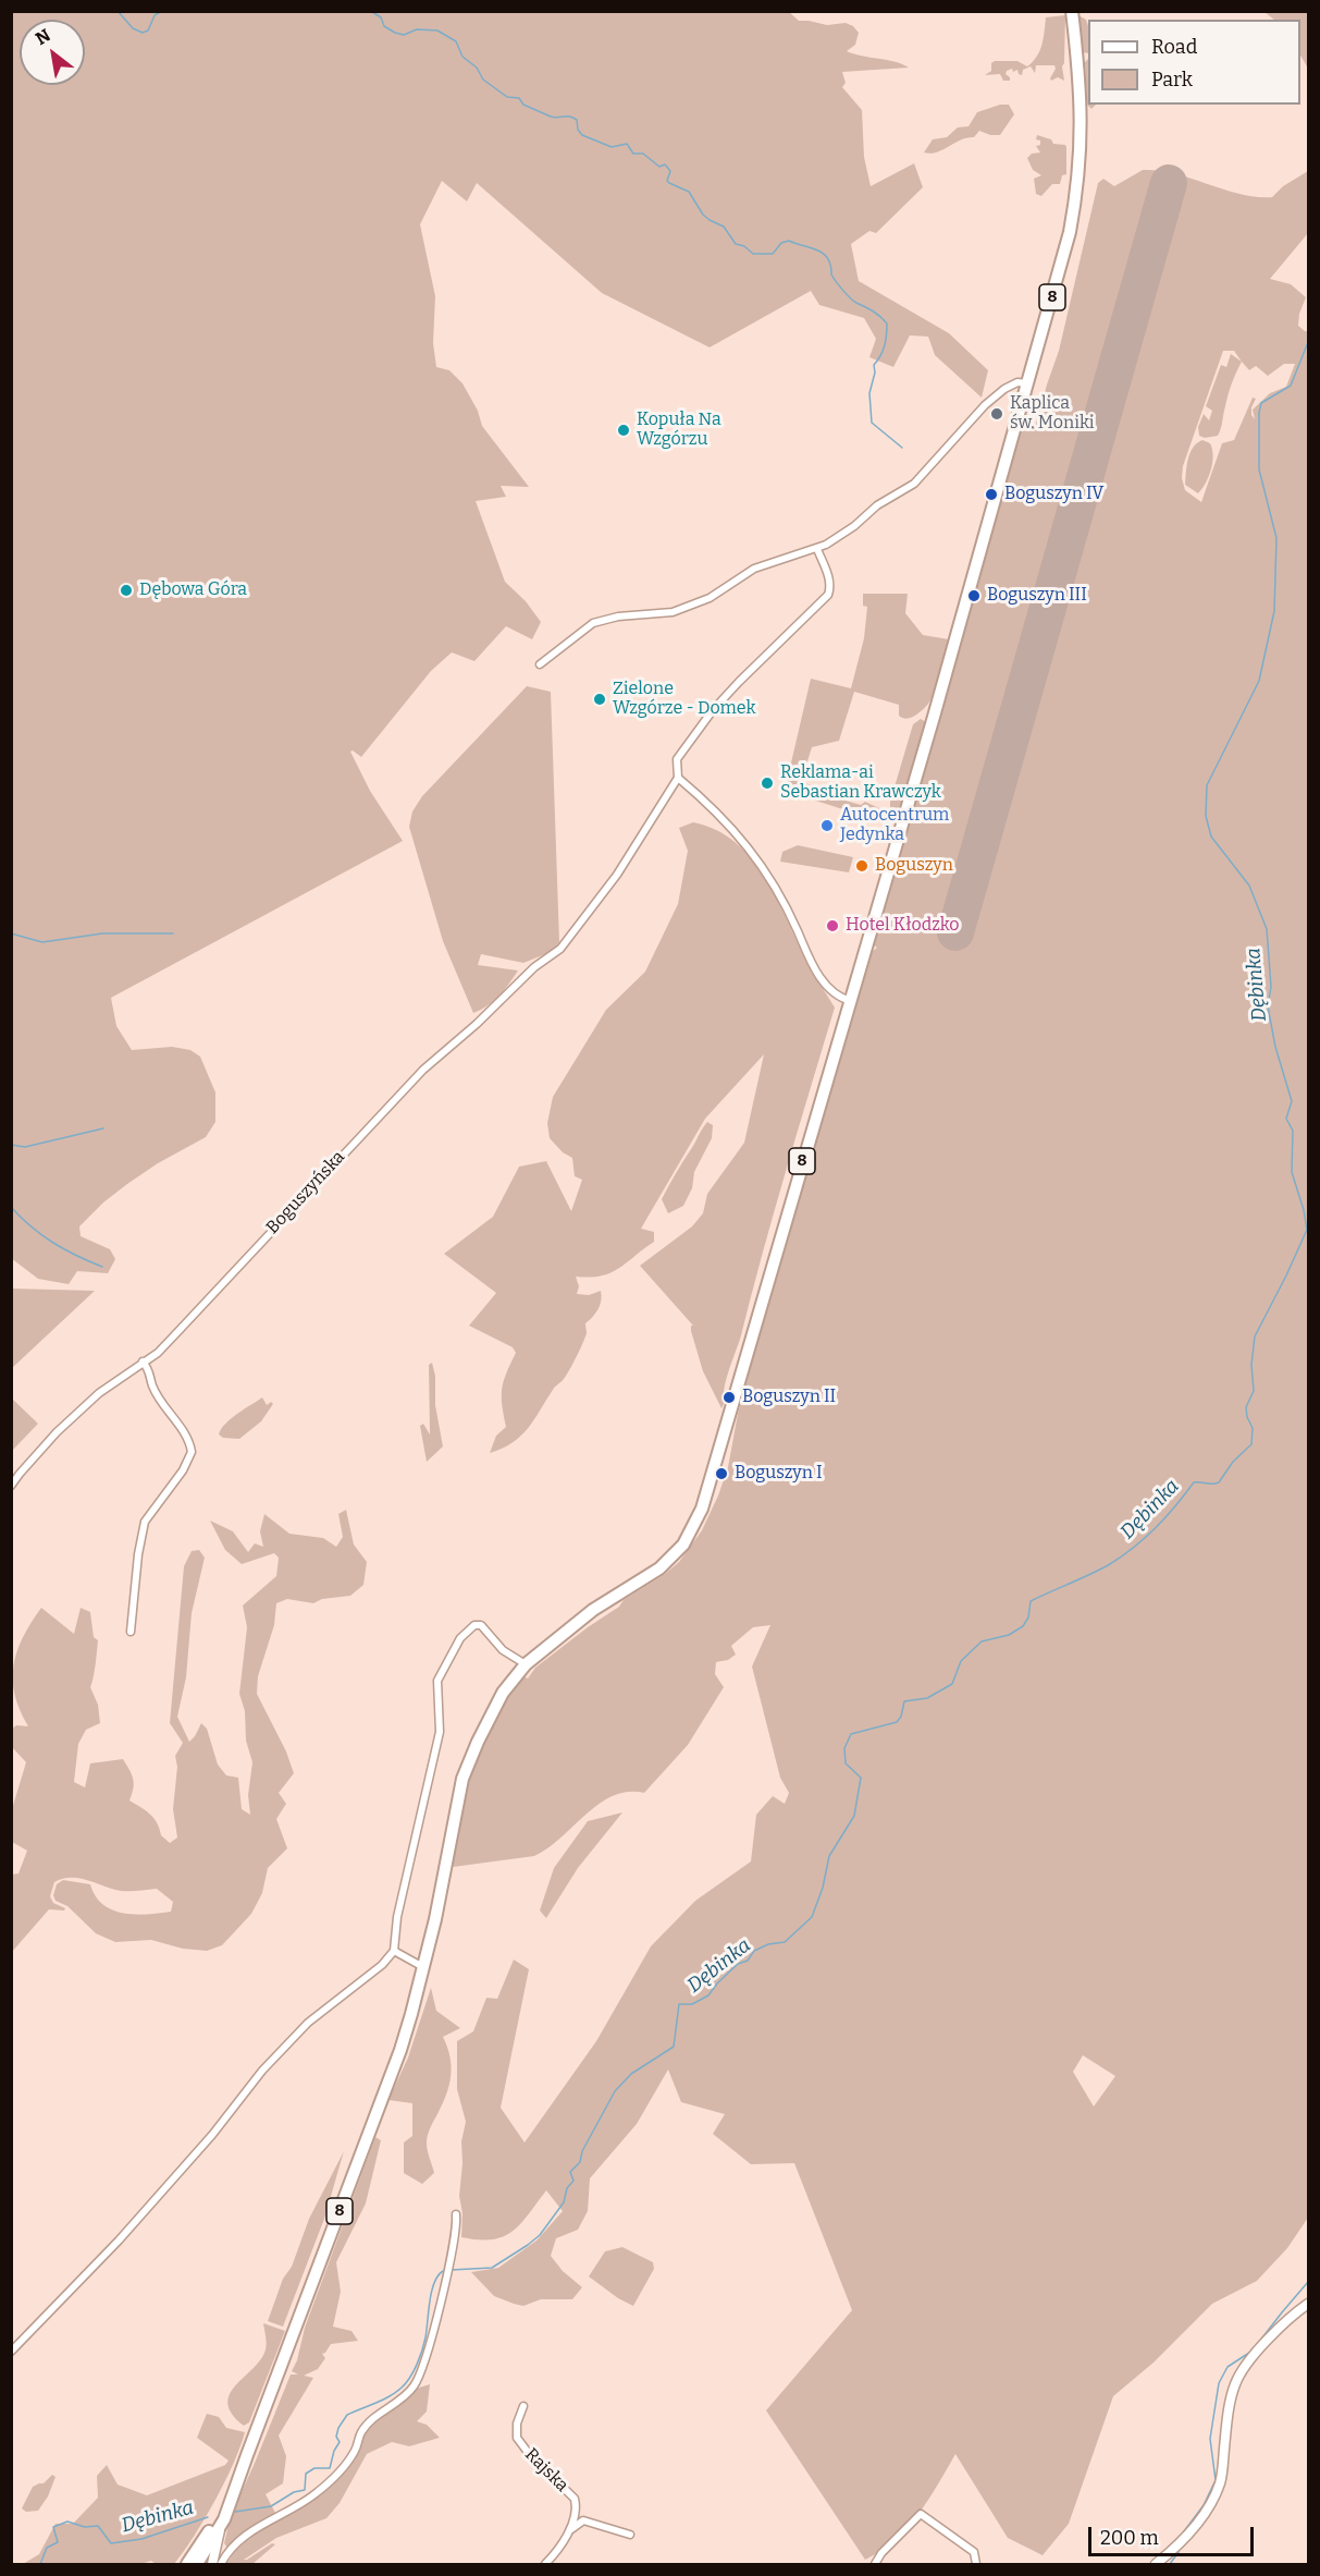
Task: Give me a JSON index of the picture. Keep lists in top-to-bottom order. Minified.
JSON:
{"streets":{"highway":["8"],"street":["Boguszyńska","Rajska"]},"water":["Dębinka"],"places":["Kaplica św. Moniki","Kopuła Na Wzgórzu","Boguszyn IV","Dębowa Góra","Boguszyn III","Zielone Wzgórze - Domek","Reklama-ai Sebastian Krawczyk","Autocentrum Jedynka","Boguszyn","Hotel Kłodzko","Boguszyn II","Boguszyn I"],"legend":["Road","Park"],"scale_bar":"200 m","north":"top left"}
